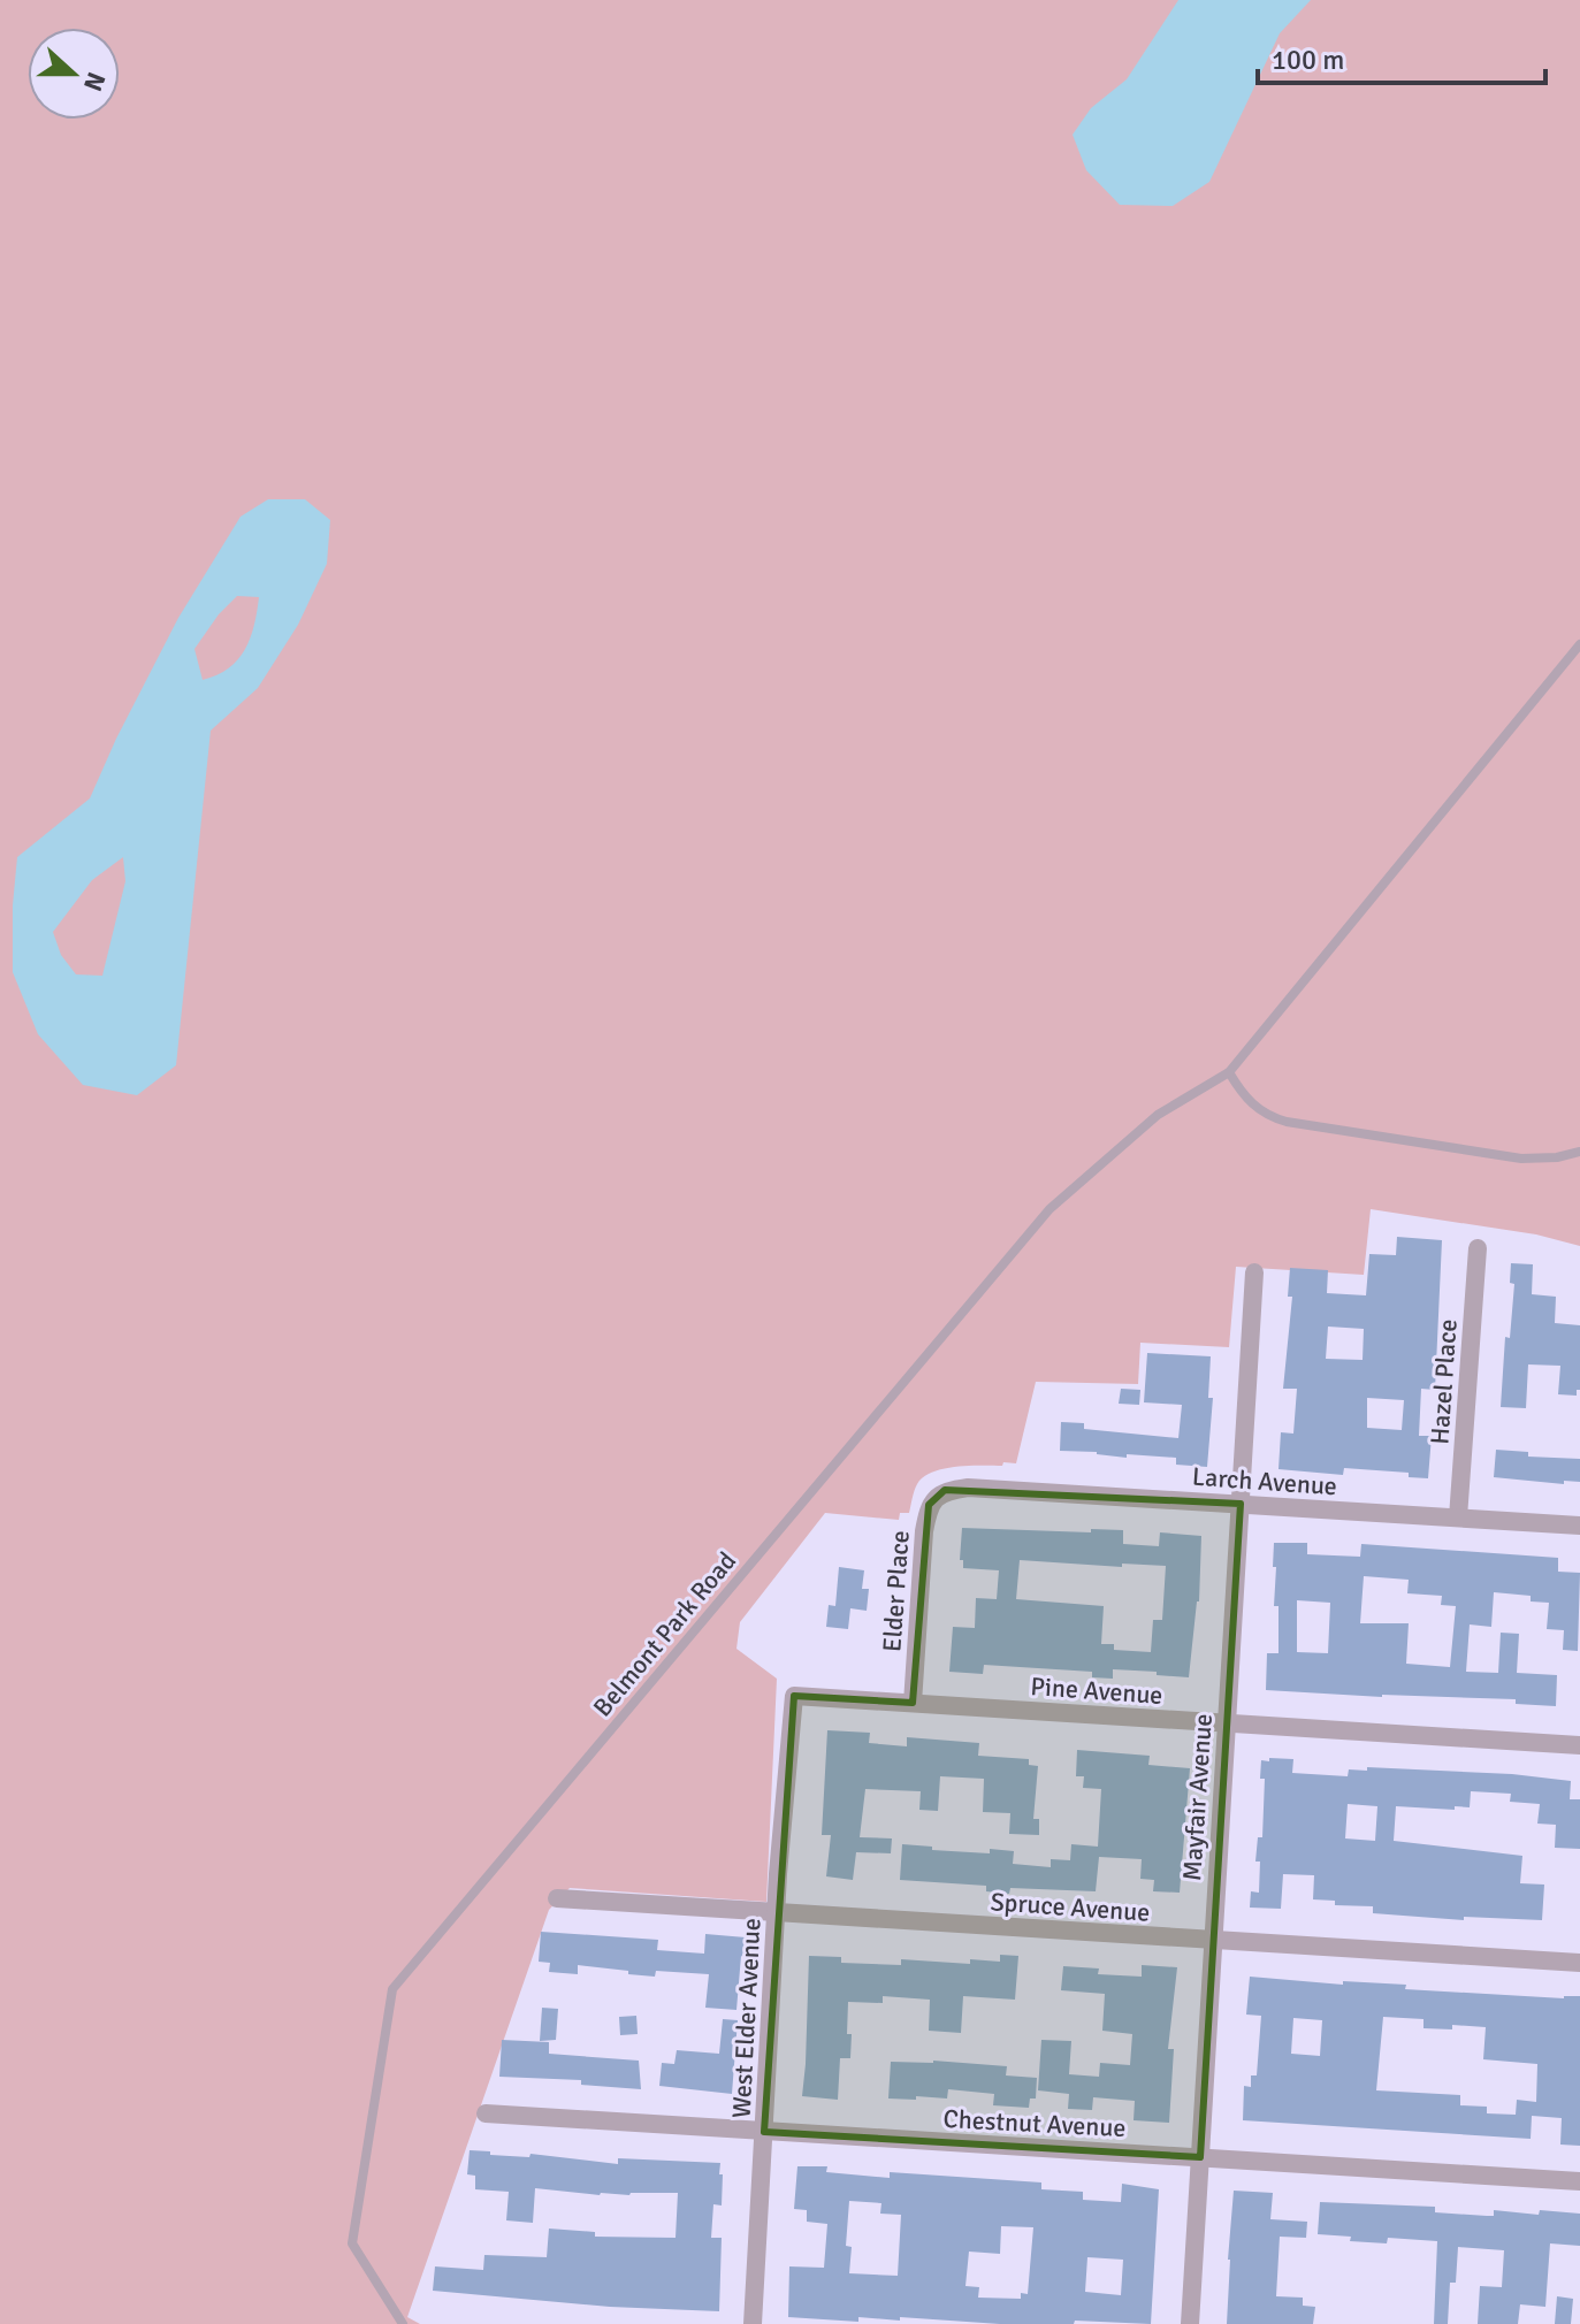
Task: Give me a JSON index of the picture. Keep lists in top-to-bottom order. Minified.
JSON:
{"streets":{"street":["Hazel Place","Larch Avenue","Elder Place","Pine Avenue","Mayfair Avenue","Spruce Avenue","West Elder Avenue","Chestnut Avenue"],"lane":["Belmont Park Road"]},"crossings":[["Hazel Place","Larch Avenue"],["Larch Avenue","Elder Place"],["Larch Avenue","Mayfair Avenue"],["Elder Place","Pine Avenue"],["Pine Avenue","Mayfair Avenue"],["Pine Avenue","West Elder Avenue"],["Mayfair Avenue","Spruce Avenue"],["Mayfair Avenue","Chestnut Avenue"],["Spruce Avenue","West Elder Avenue"],["West Elder Avenue","Chestnut Avenue"]],"scale_bar":"100 m","north":"right"}
